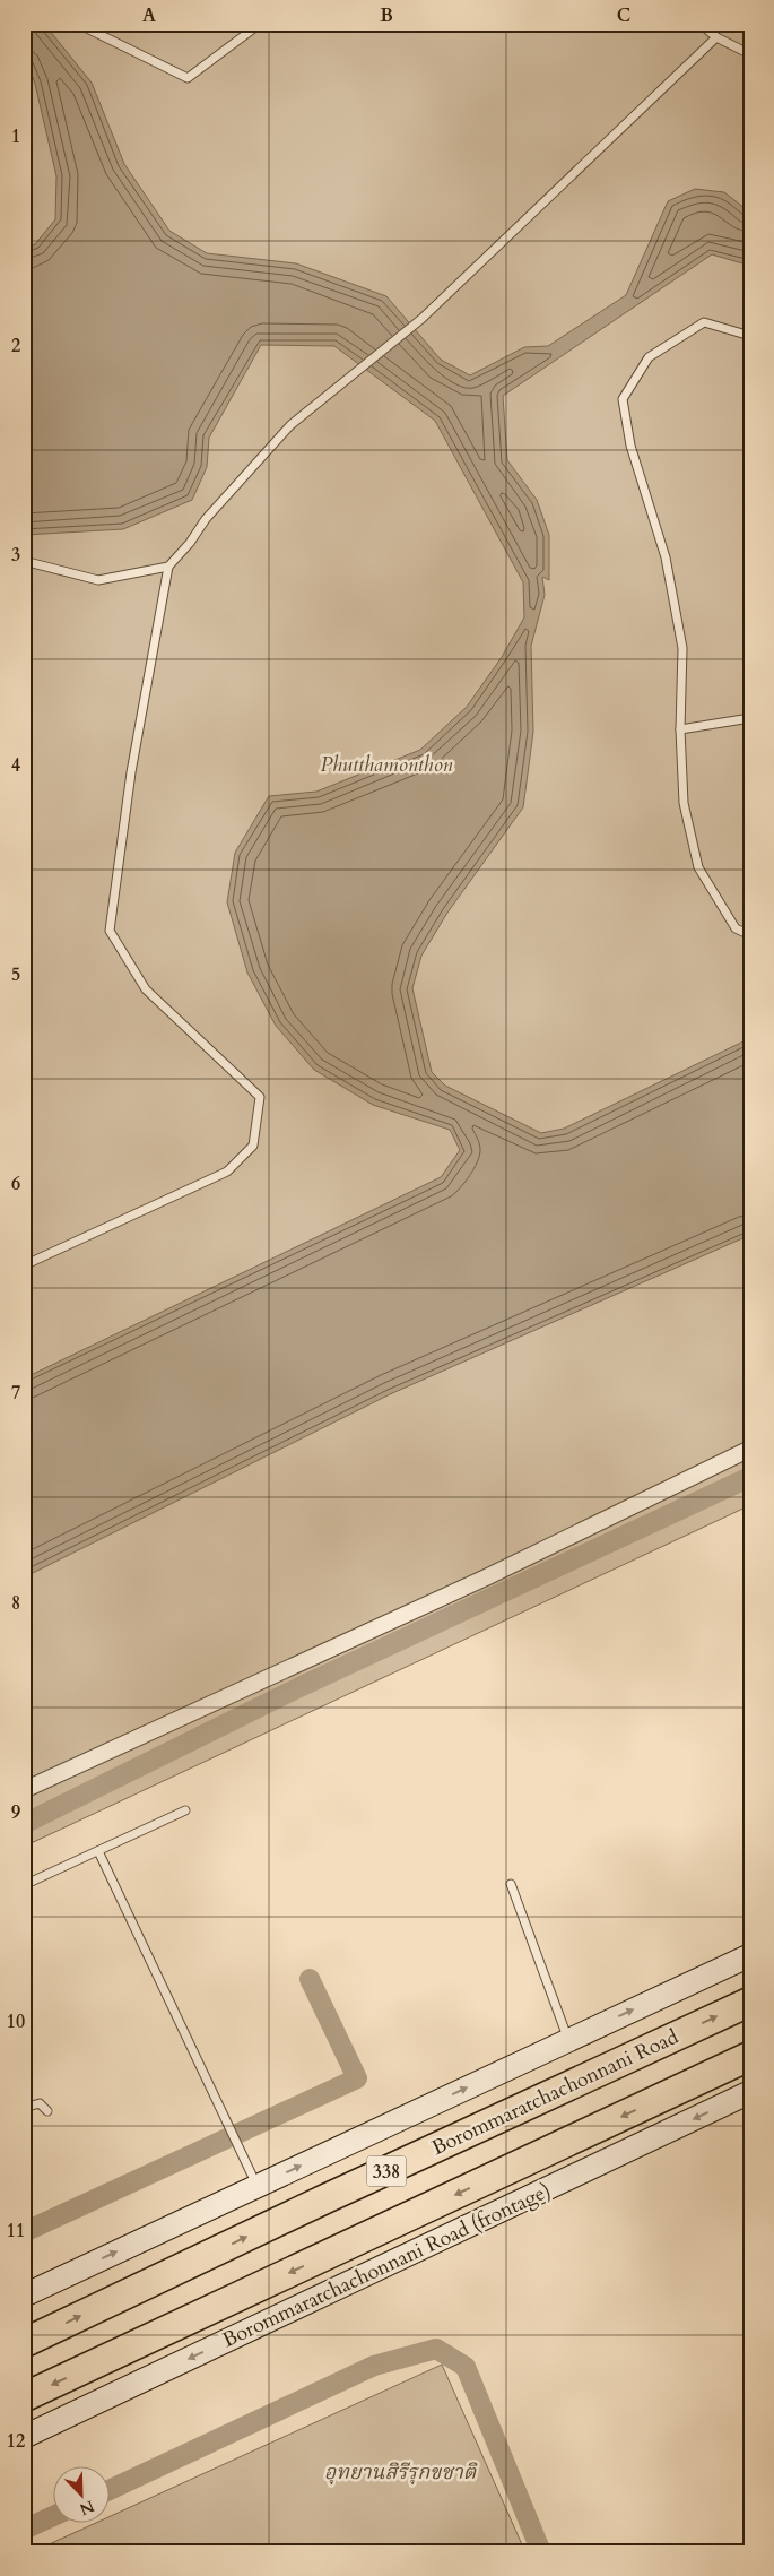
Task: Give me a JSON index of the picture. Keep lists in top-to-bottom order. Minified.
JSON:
{"streets":{"highway":["Borommaratchachonnani Road","338"],"main road":["Borommaratchachonnani Road (frontage)"]},"parks":["Phutthamonthon","อุทยานสิรีรุกขชาติ"],"north":"bottom right","grid":{"columns":["A","B","C"],"rows":["1","2","3","4","5","6","7","8","9","10","11","12"]}}
